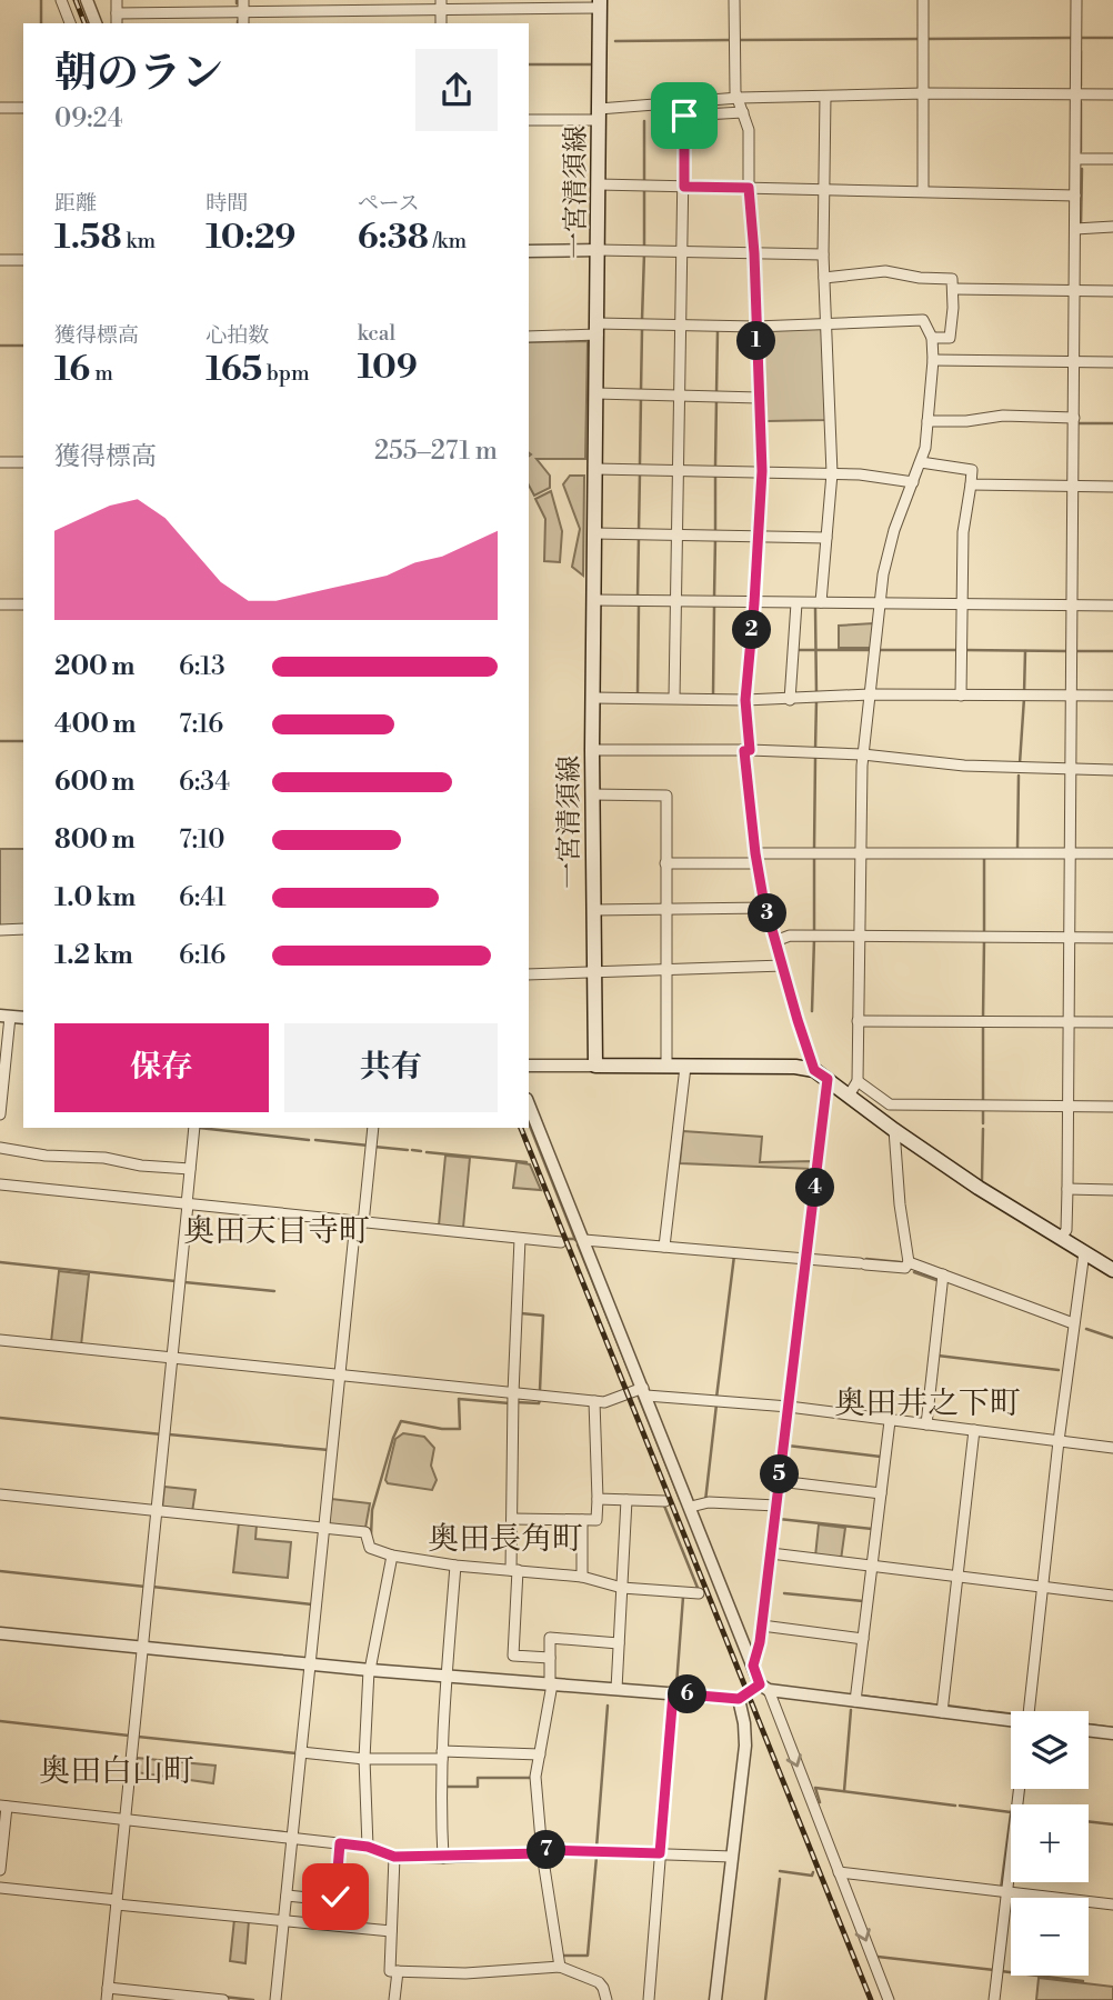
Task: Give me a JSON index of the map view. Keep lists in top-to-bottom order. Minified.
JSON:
{"streets":{"main road":["一宮清須線"]},"districts":["奥田天目寺町","奥田井之下町","奥田長角町","奥田白山町"],"page":{"heading":["朝のラン","09:24"],"stats":[["距離","1.58 km"],["時間","10:29"],["ペース","6:38 /km"],["獲得標高","16 m"],["心拍数","165 bpm"],["kcal","109"]],"pins":["1","2","3","4","5","6","7"],"chart":["獲得標高","255–271 m"],"list":[{"name":"200 m","note":"6:13"},{"name":"400 m","note":"7:16"},{"name":"600 m","note":"6:34"},{"name":"800 m","note":"7:10"},{"name":"1.0 km","note":"6:41"},{"name":"1.2 km","note":"6:16"}],"buttons":["保存","共有"],"map_buttons":["+","−"]}}
